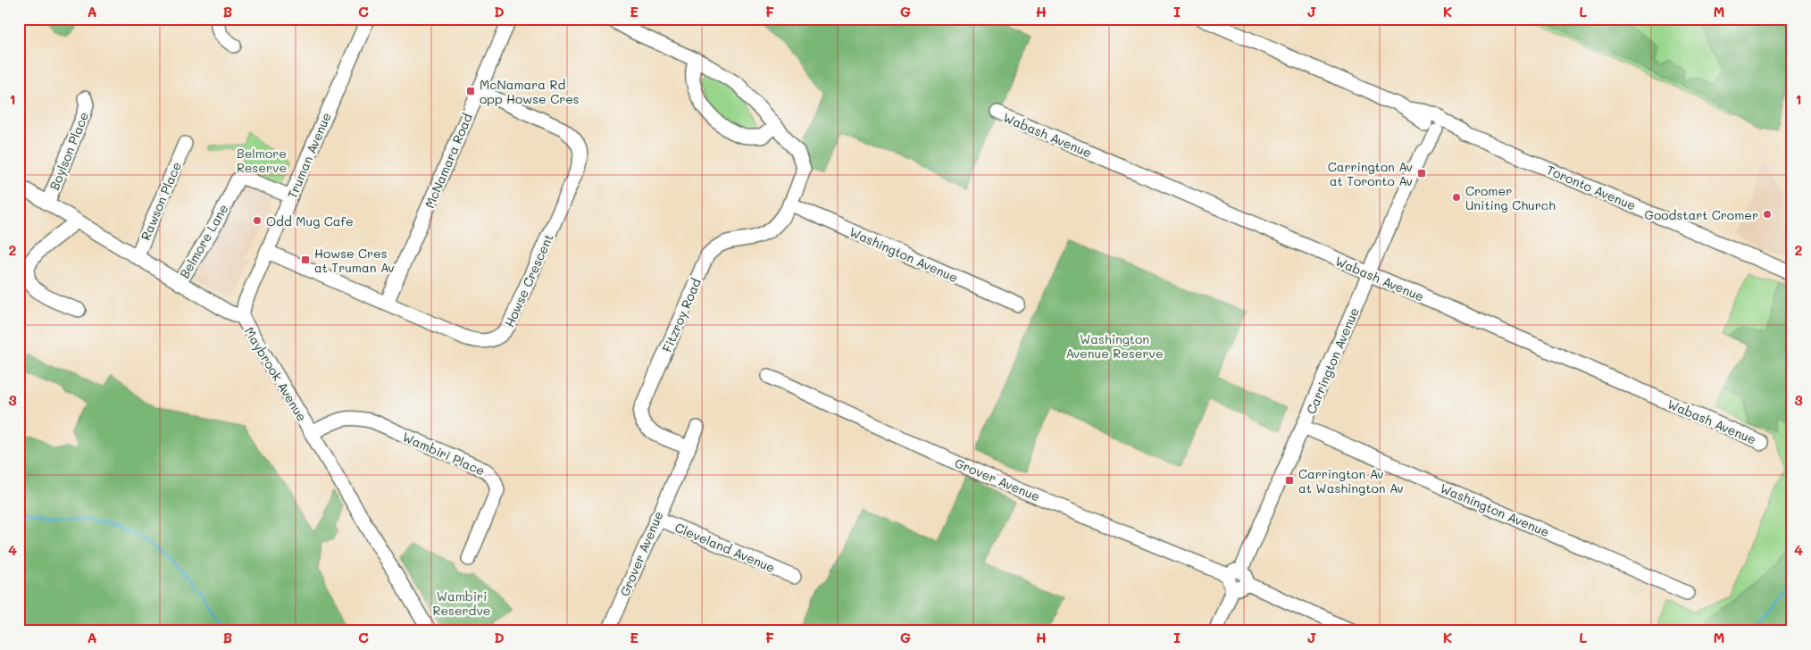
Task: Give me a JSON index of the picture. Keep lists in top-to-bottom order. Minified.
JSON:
{"streets":{"street":["Wabash Avenue","Boylson Place","Truman Avenue","McNamara Road","Toronto Avenue","Rawson Place","Belmore Lane","Washington Avenue","Howse Crescent","Fitzroy Road","Carrington Avenue","Maybrook Avenue","Wambiri Place","Grover Avenue","Cleveland Avenue"]},"crossings":[["Wabash Avenue","Carrington Avenue"],["Boylson Place","Maybrook Avenue"],["Truman Avenue","Belmore Lane"],["Truman Avenue","Howse Crescent"],["Truman Avenue","Maybrook Avenue"],["McNamara Road","Howse Crescent"],["Toronto Avenue","Carrington Avenue"],["Rawson Place","Maybrook Avenue"],["Belmore Lane","Maybrook Avenue"],["Washington Avenue","Fitzroy Road"],["Washington Avenue","Carrington Avenue"],["Fitzroy Road","Grover Avenue"],["Carrington Avenue","Grover Avenue"],["Maybrook Avenue","Wambiri Place"],["Grover Avenue","Cleveland Avenue"]],"parks":["Belmore Reserve","Washington Avenue Reserve","Wambiri Reserdve"],"places":{"transit":["McNamara Rd opp Howse Cres","Carrington Av at Toronto Av","Howse Cres at Truman Av","Carrington Av at Washington Av"],"other":["Cromer Uniting Church","Goodstart Cromer","Odd Mug Cafe"]},"grid":{"columns":["A","B","C","D","E","F","G","H","I","J","K","L","M"],"rows":["1","2","3","4"]}}
